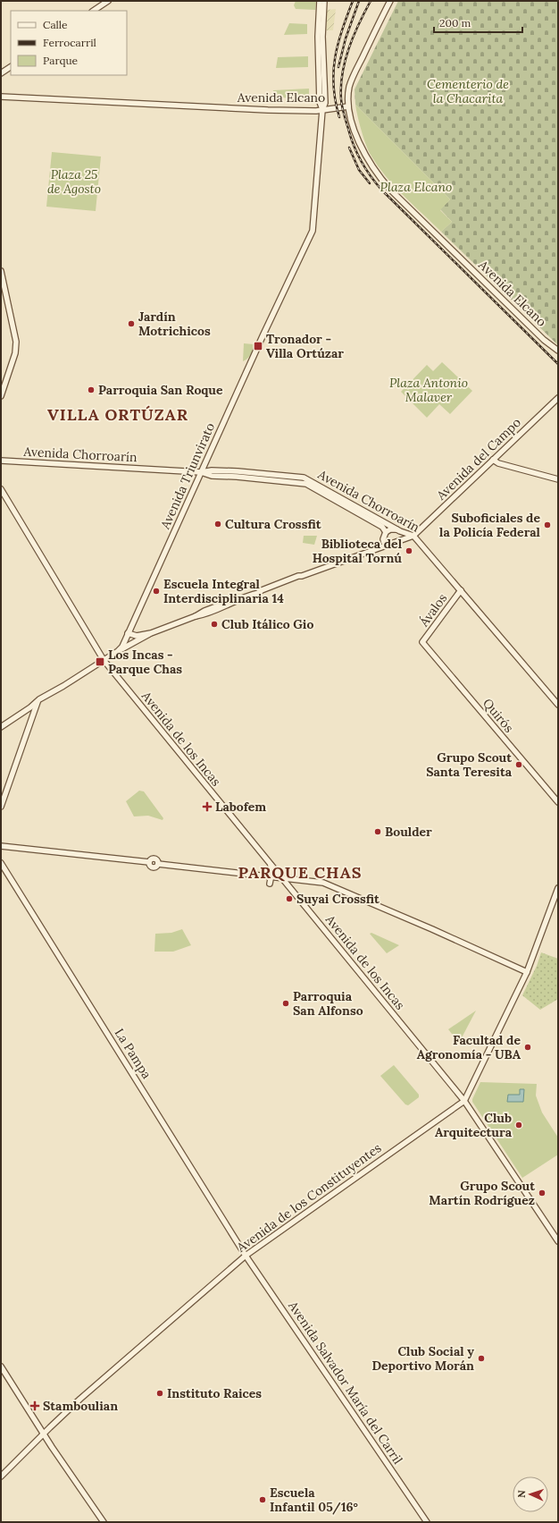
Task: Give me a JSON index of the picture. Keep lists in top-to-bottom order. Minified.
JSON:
{"streets":{"main road":["Avenida Elcano","Avenida Chorroarín","Avenida del Campo","Avenida Triunvirato","Ávalos","Quirós","Avenida de los Incas","La Pampa","Avenida de los Constituyentes","Avenida Salvador María del Carril"]},"crossings":[["Avenida Elcano","Avenida Triunvirato"],["Avenida Chorroarín","Avenida del Campo"],["Avenida Chorroarín","Avenida Triunvirato"],["Avenida Chorroarín","Ávalos"],["Avenida Triunvirato","Avenida de los Incas"],["Ávalos","Quirós"],["Avenida de los Incas","Avenida de los Constituyentes"],["La Pampa","Avenida de los Constituyentes"],["La Pampa","Avenida Salvador María del Carril"],["Avenida de los Constituyentes","Avenida Salvador María del Carril"]],"districts":["VILLA ORTÚZAR","PARQUE CHAS"],"parks":["Cementerio de la Chacarita","Plaza 25 de Agosto","Plaza Elcano","Plaza Antonio Malaver"],"places":{"other":["Jardín Motrichicos","Parroquia San Roque","Cultura Crossfit","Suboficiales de la Policía Federal","Biblioteca del Hospital Tornú","Escuela Integral Interdisciplinaria 14","Club Itálico Gio","Grupo Scout Santa Teresita","Boulder","Suyai Crossfit","Parroquia San Alfonso","Facultad de Agronomía - UBA","Club Arquitectura","Grupo Scout Martín Rodríguez","Club Social y Deportivo Morán","Instituto Raices","Escuela Infantil 05/16°"],"transit":["Tronador - Villa Ortúzar","Los Incas - Parque Chas"],"health":["Labofem","Stamboulian"]},"legend":["Calle","Ferrocarril","Parque"],"scale_bar":"200 m","north":"left"}
